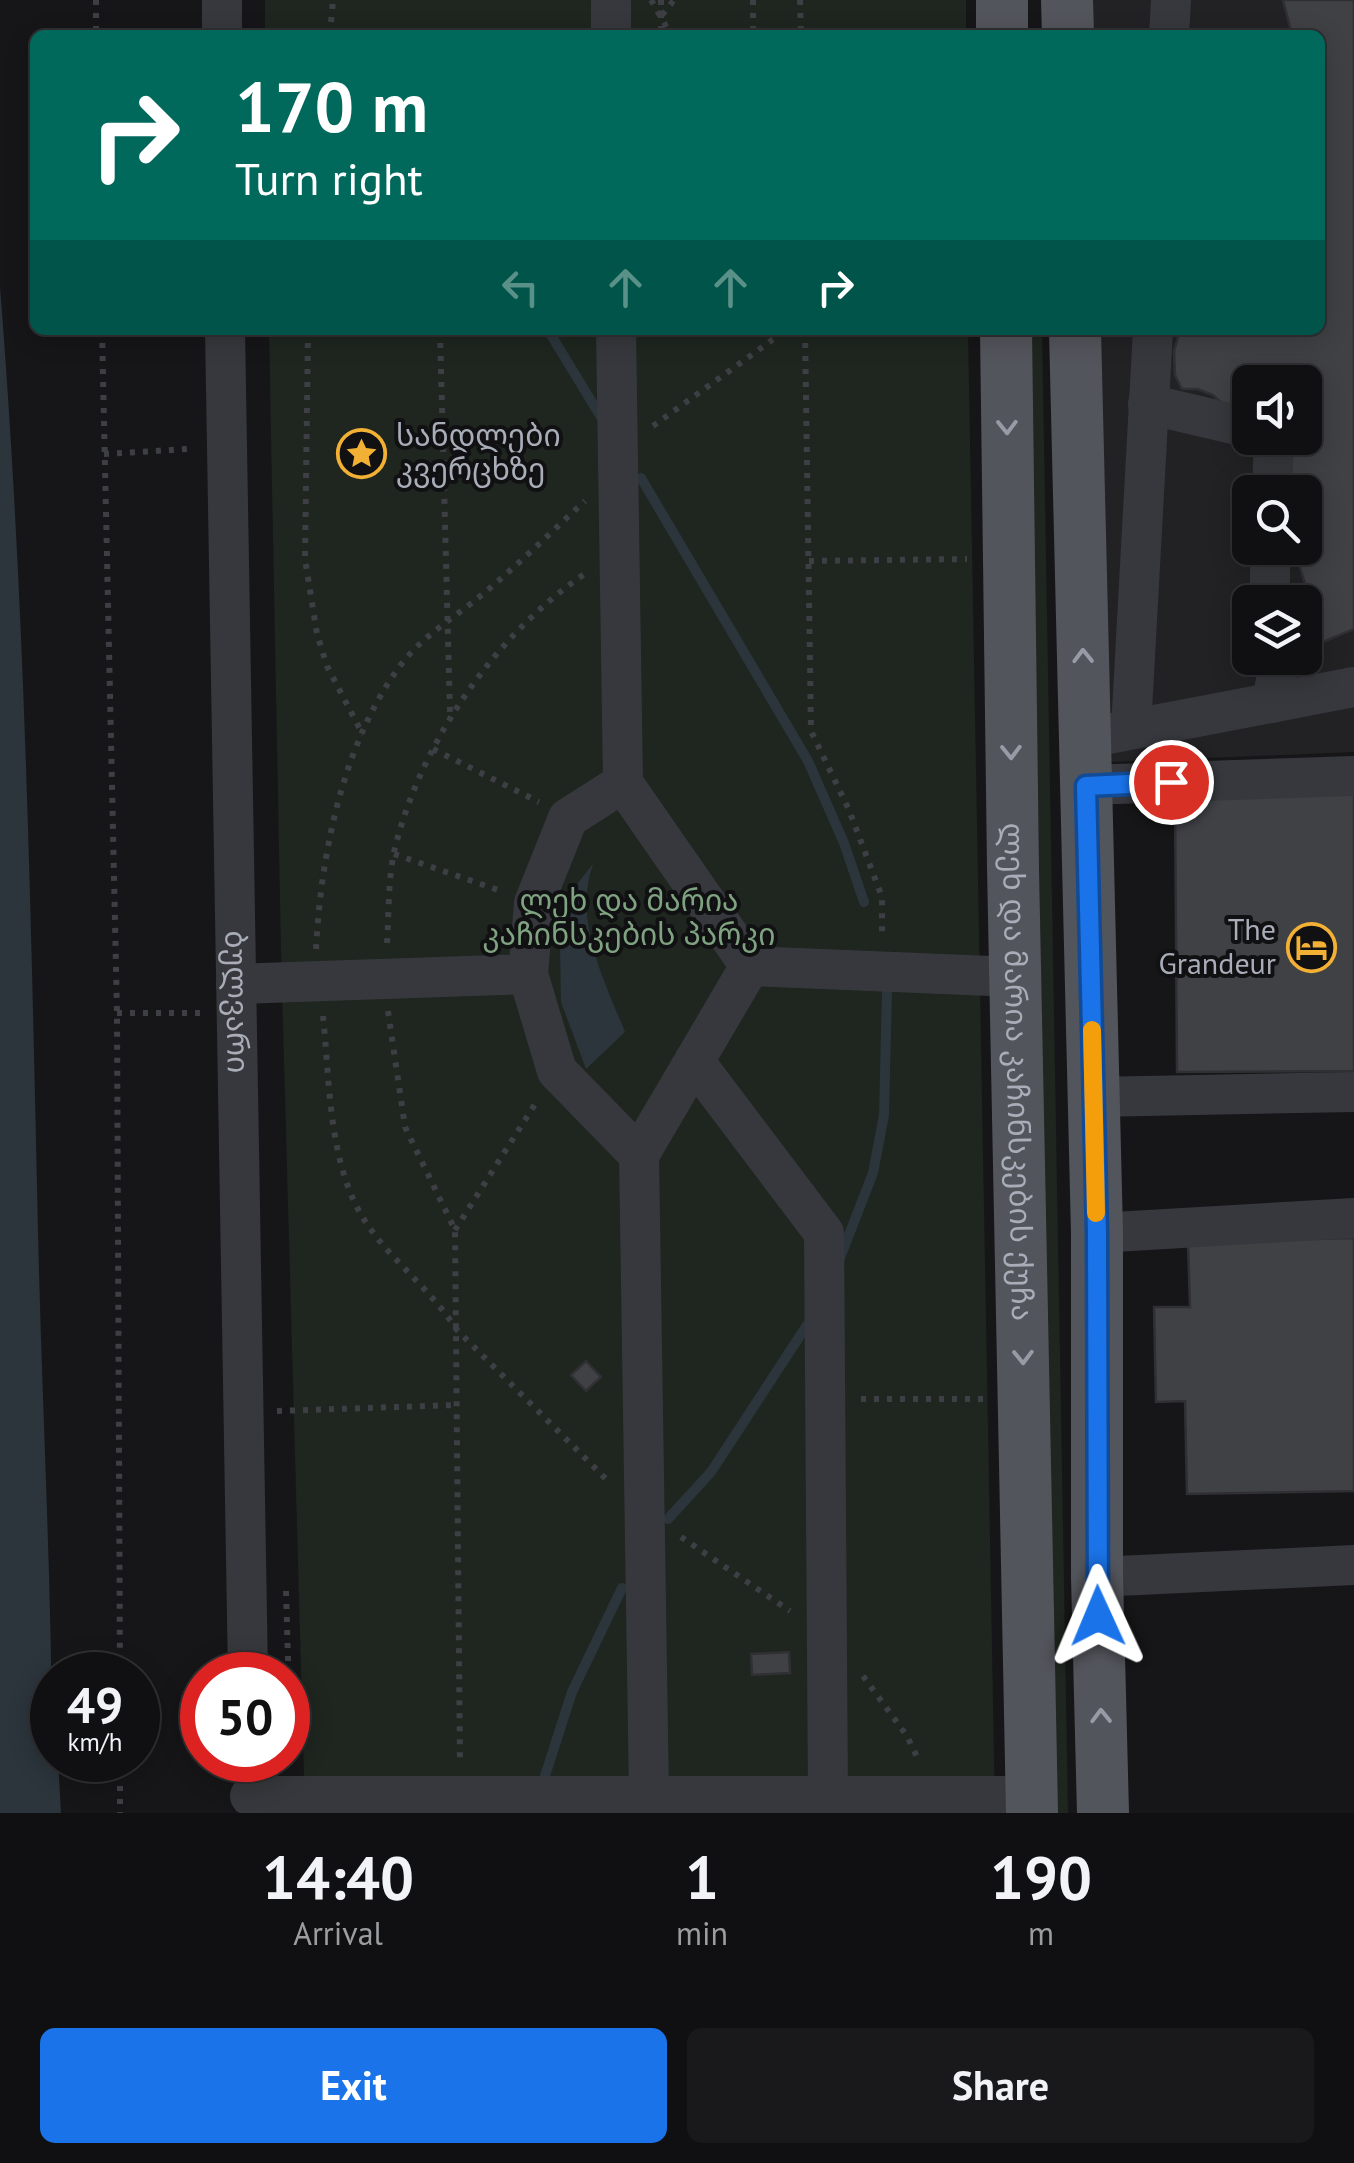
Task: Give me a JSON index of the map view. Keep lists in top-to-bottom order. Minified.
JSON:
{"streets":{"main road":["ლეხ და მარია კაჩინსკების ქუჩა"],"street":["ბულვარი"]},"parks":["ლეხ და მარია კაჩინსკების პარკი"],"places":{"place":["სანდლები კვერცხზე"],"hotel":["The Grandeur"]},"page":{"turn":["170 m","Turn right"],"speed":"49 km/h","limit":"50","eta":["14:40","Arrival","1","min","190","m"],"buttons":["Exit","Share"]}}
